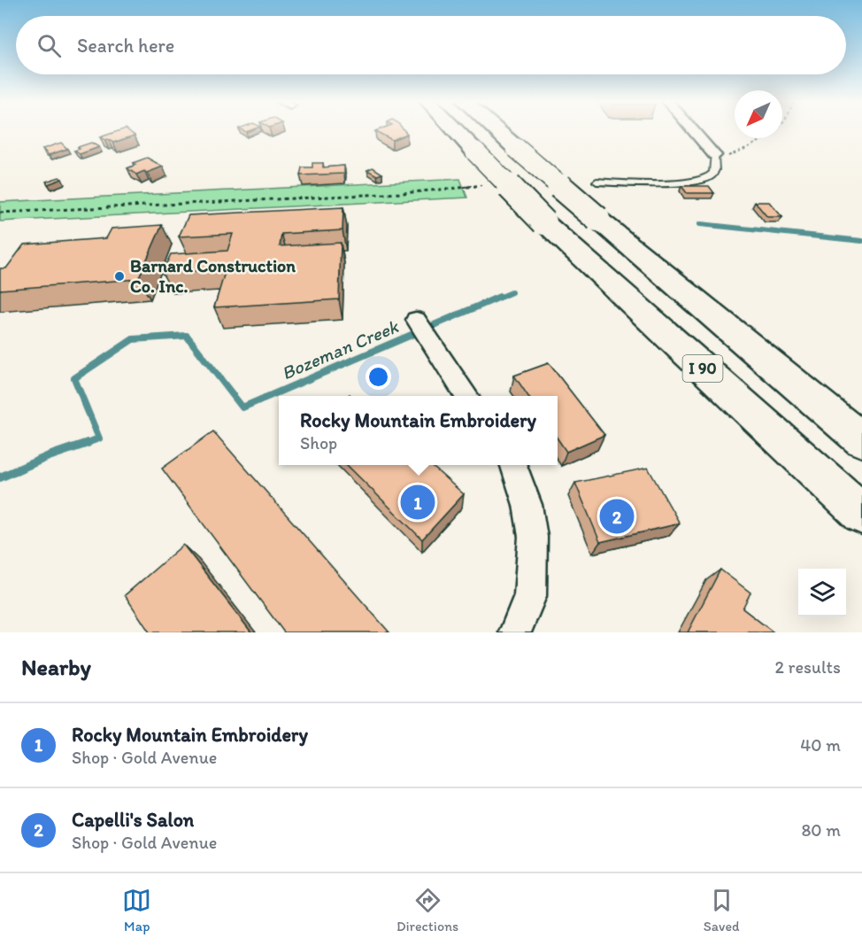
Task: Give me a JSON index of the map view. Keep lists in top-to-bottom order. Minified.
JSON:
{"streets":{"highway":["I 90"]},"water":["Bozeman Creek"],"places":["Barnard Construction Co. Inc."],"north":"bottom left","page":{"search":"Search here","popup":["Rocky Mountain Embroidery","Shop"],"pins":["1","2"],"heading":["Nearby","2 results"],"list":[{"mark":"1","name":"Rocky Mountain Embroidery","note":"Shop · Gold Avenue","value":"40 m"},{"mark":"2","name":"Capelli's Salon","note":"Shop · Gold Avenue","value":"80 m"}],"nav":["Map","Directions","Saved"]}}
